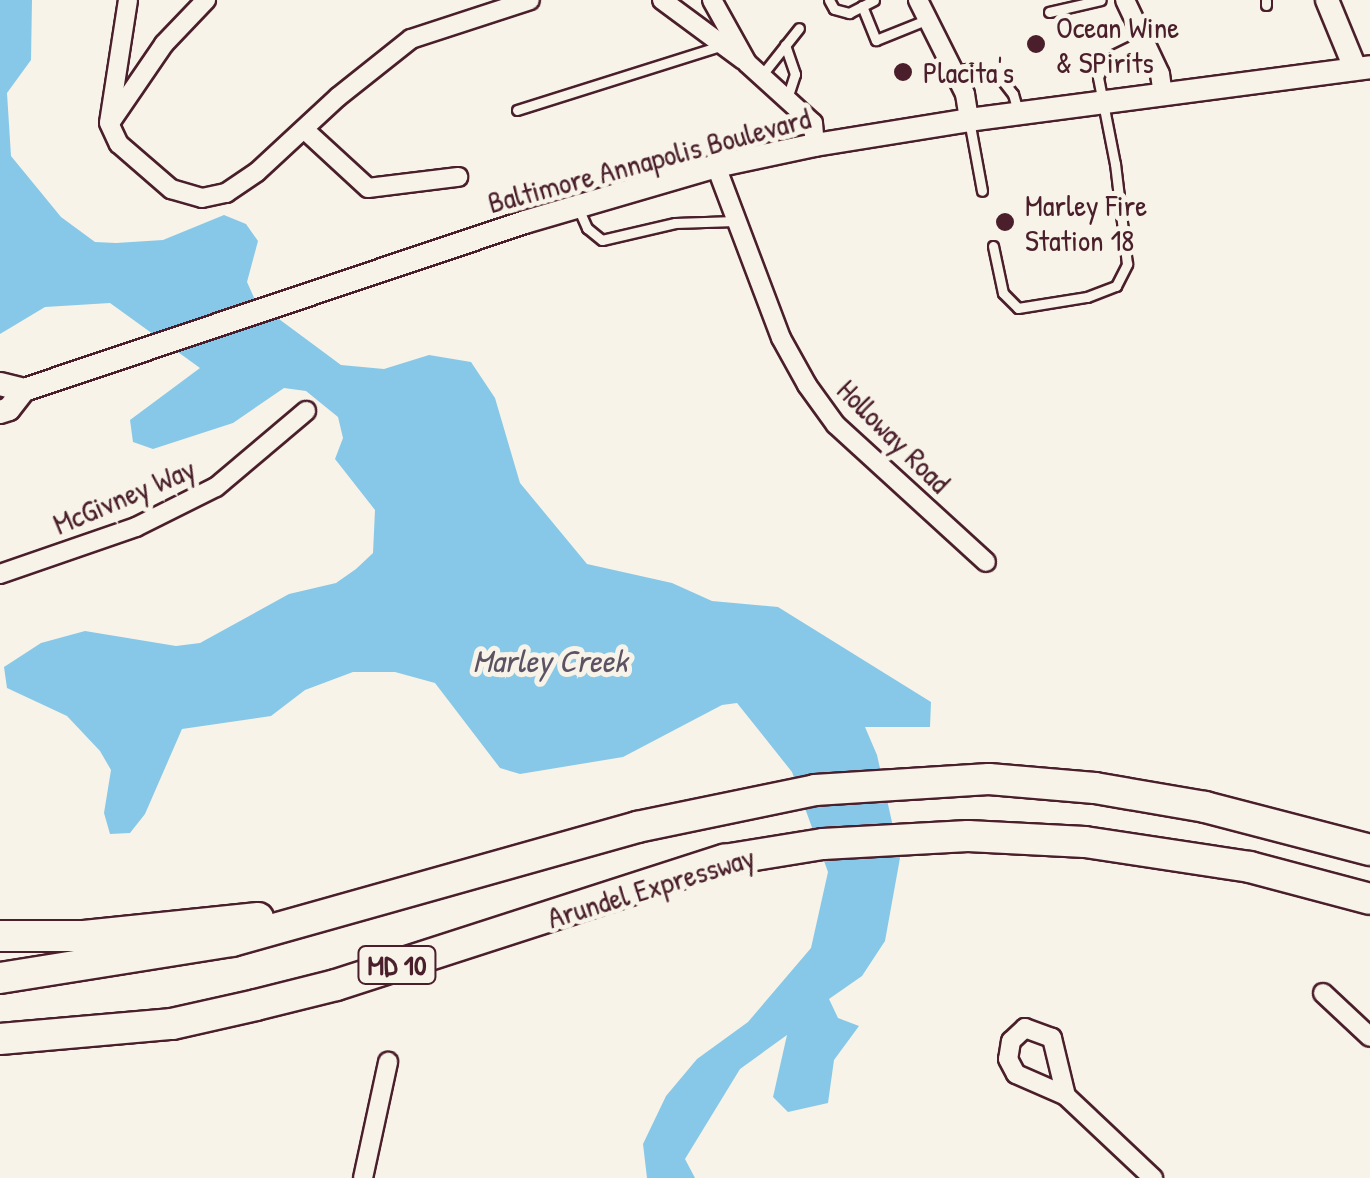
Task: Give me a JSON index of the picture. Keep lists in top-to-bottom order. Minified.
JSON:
{"streets":{"highway":["Arundel Expressway","MD 10"],"main road":["Baltimore Annapolis Boulevard"],"street":["Holloway Road","McGivney Way"]},"crossings":[["Baltimore Annapolis Boulevard","Holloway Road"]],"water":["Marley Creek"],"places":["Ocean Wine & SPirits","Placita's","Marley Fire Station 18"]}
